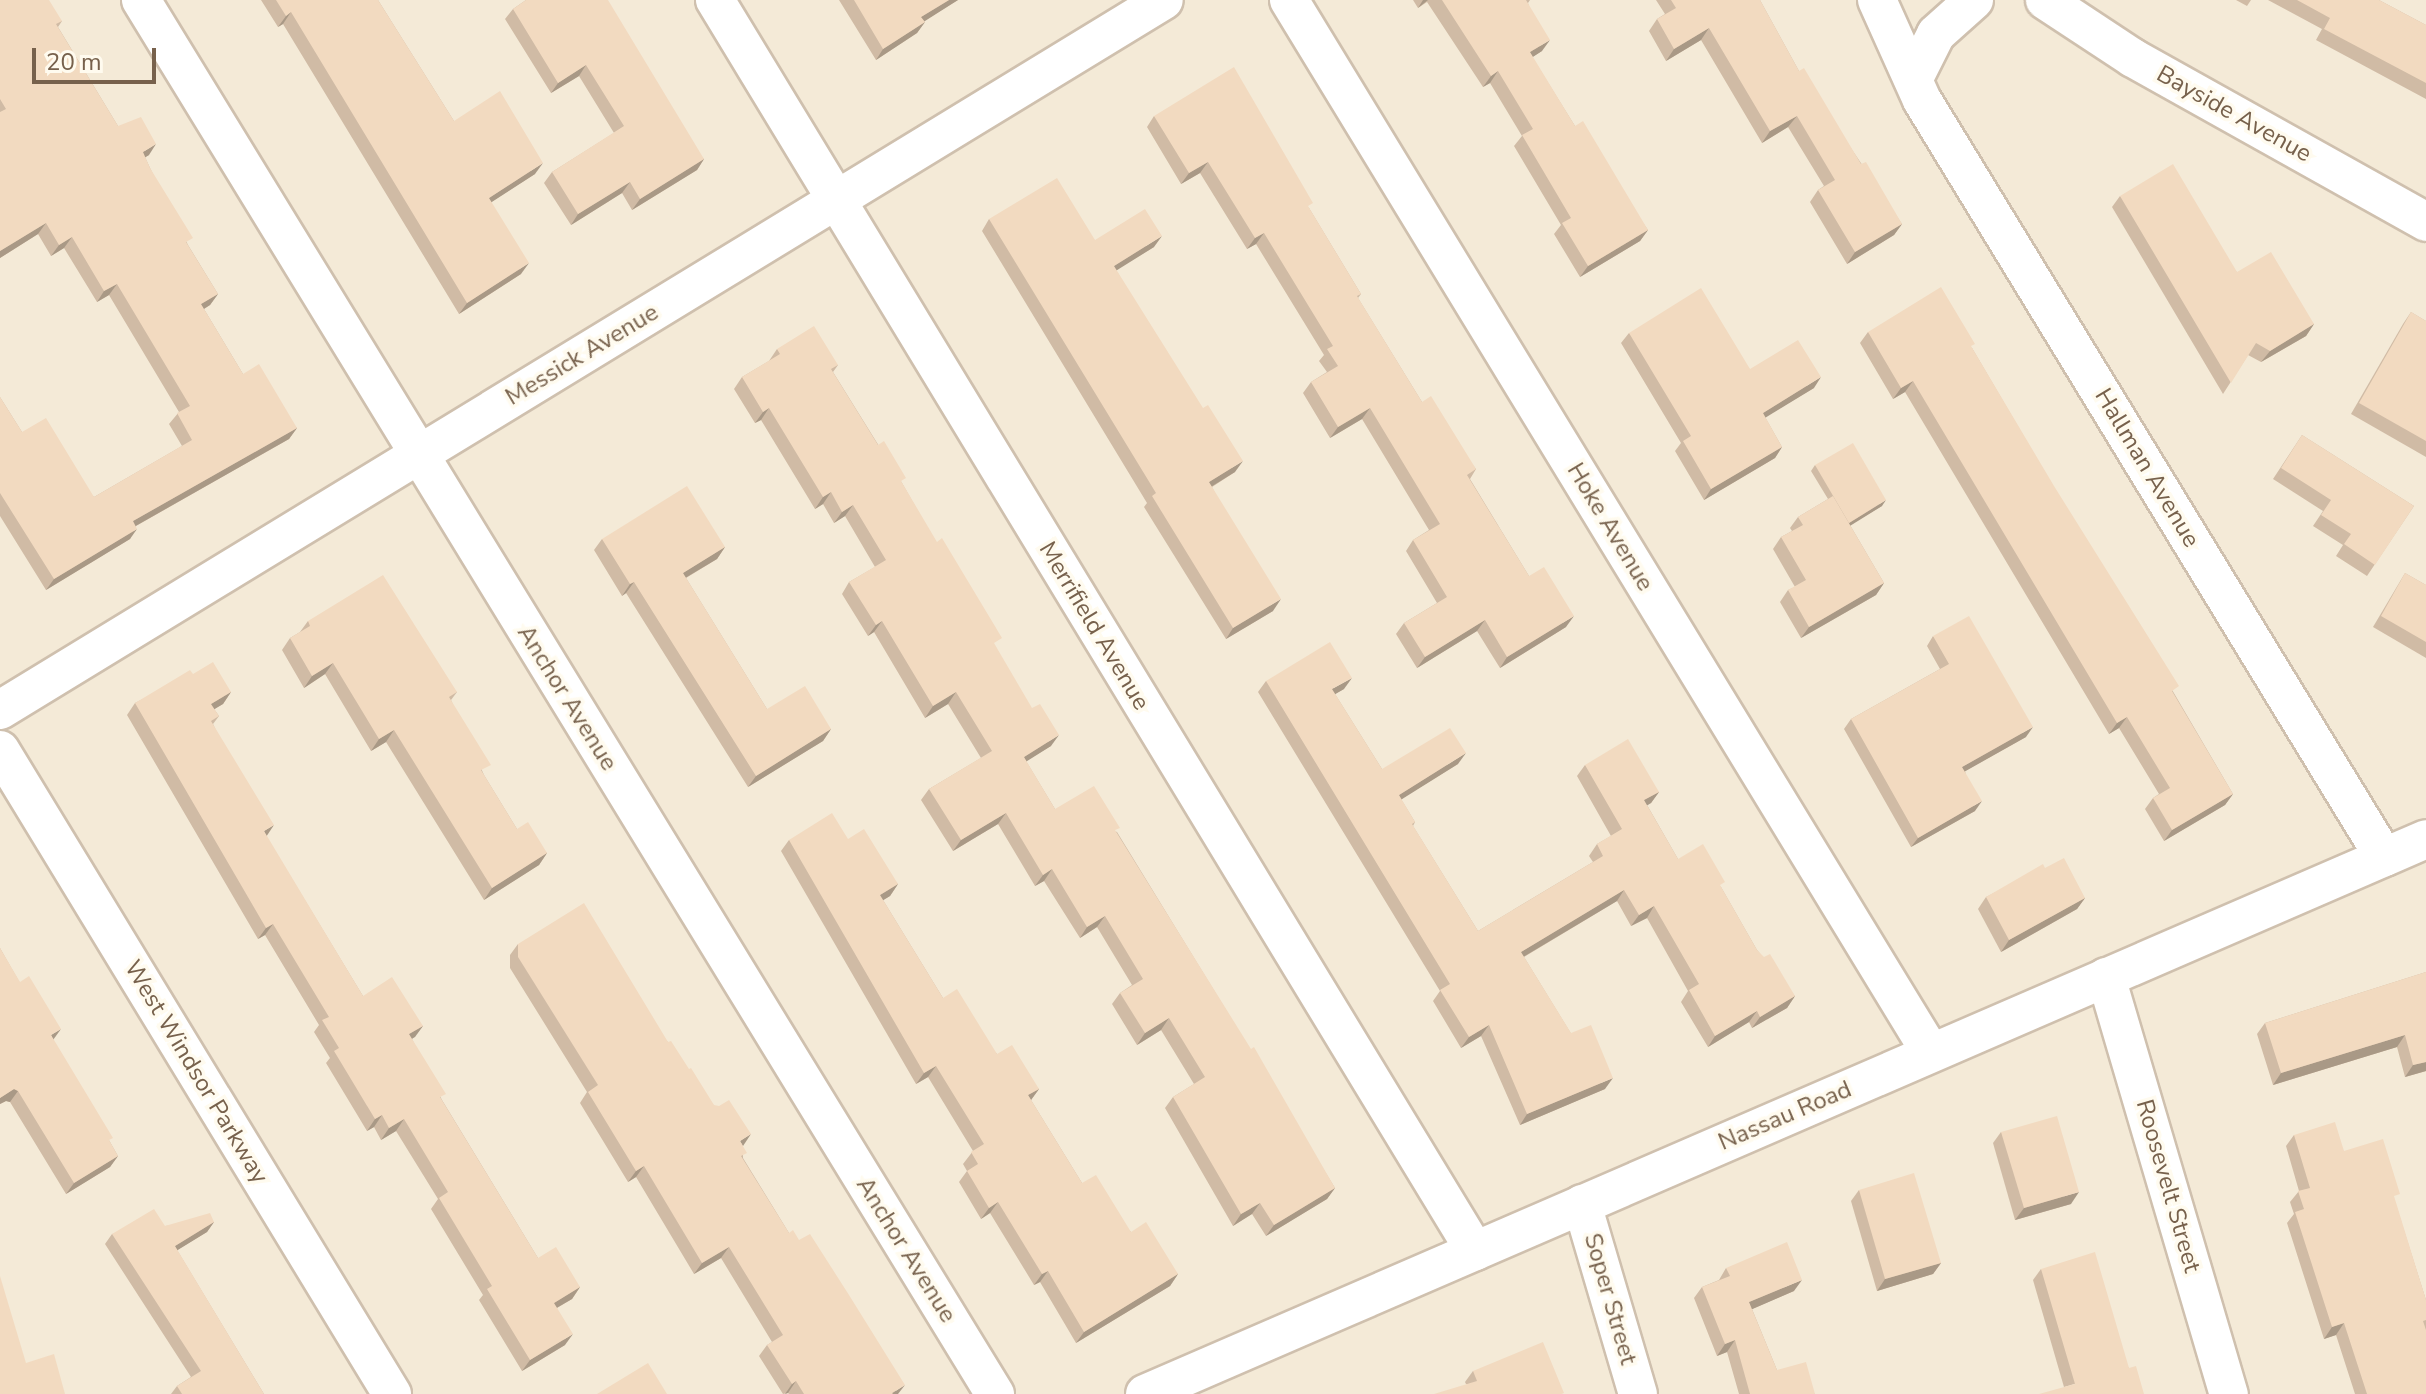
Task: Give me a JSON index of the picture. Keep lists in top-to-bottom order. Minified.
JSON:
{"streets":{"street":["Bayside Avenue","Messick Avenue","Hallman Avenue","Hoke Avenue","Merrifield Avenue","Anchor Avenue","West Windsor Parkway","Nassau Road","Roosevelt Street","Soper Street"]},"crossings":[["Messick Avenue","Merrifield Avenue"],["Messick Avenue","Anchor Avenue"],["Hallman Avenue","Nassau Road"],["Hoke Avenue","Nassau Road"],["Merrifield Avenue","Nassau Road"],["Nassau Road","Roosevelt Street"],["Nassau Road","Soper Street"]],"scale_bar":"20 m"}
